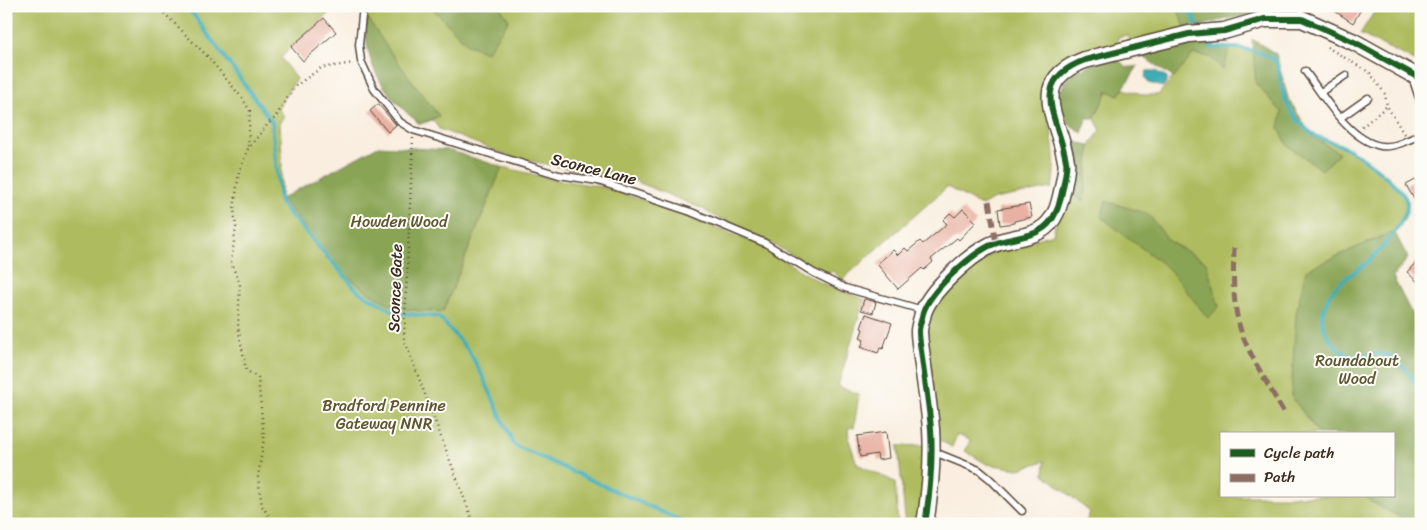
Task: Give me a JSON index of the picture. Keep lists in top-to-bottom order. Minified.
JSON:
{"streets":{"lane":["Sconce Lane"],"path":["Sconce Gate"]},"crossings":[["Sconce Lane","Sconce Gate"]],"parks":["Howden Wood","Roundabout Wood","Bradford Pennine Gateway NNR"],"legend":["Cycle path","Path"]}
